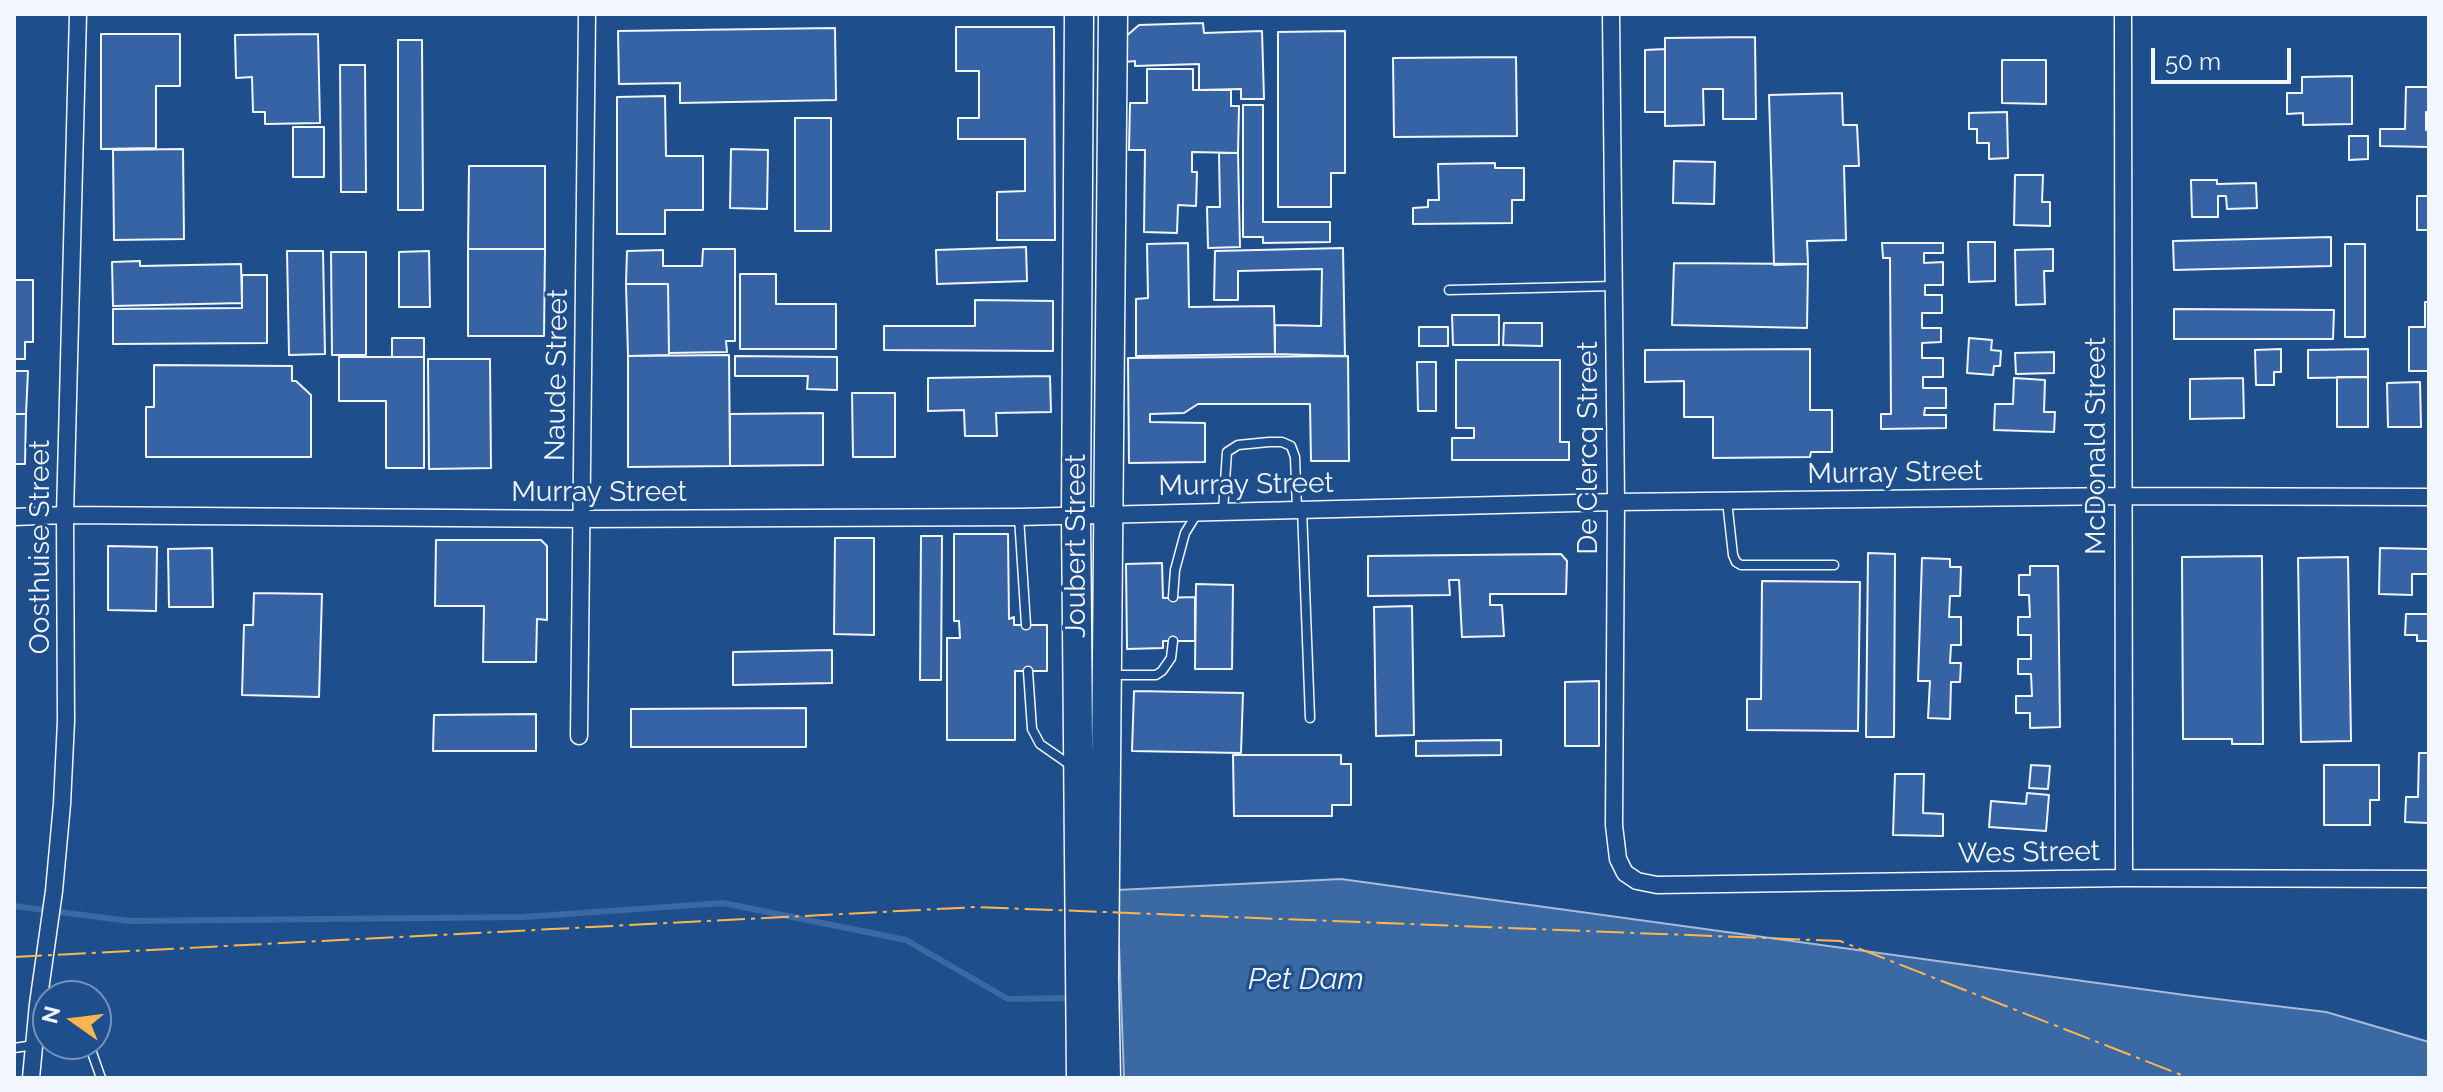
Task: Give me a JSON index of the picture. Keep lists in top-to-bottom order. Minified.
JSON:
{"streets":{"highway":["Joubert Street"],"street":["Naude Street","McDonald Street","De Clercq Street","Murray Street","Oosthuise Street","Wes Street"]},"crossings":[["Naude Street","Murray Street"],["McDonald Street","Murray Street"],["McDonald Street","Wes Street"],["De Clercq Street","Murray Street"],["De Clercq Street","Wes Street"],["Murray Street","Joubert Street"],["Murray Street","Oosthuise Street"]],"water":["Pet Dam"],"scale_bar":"50 m","north":"left"}
